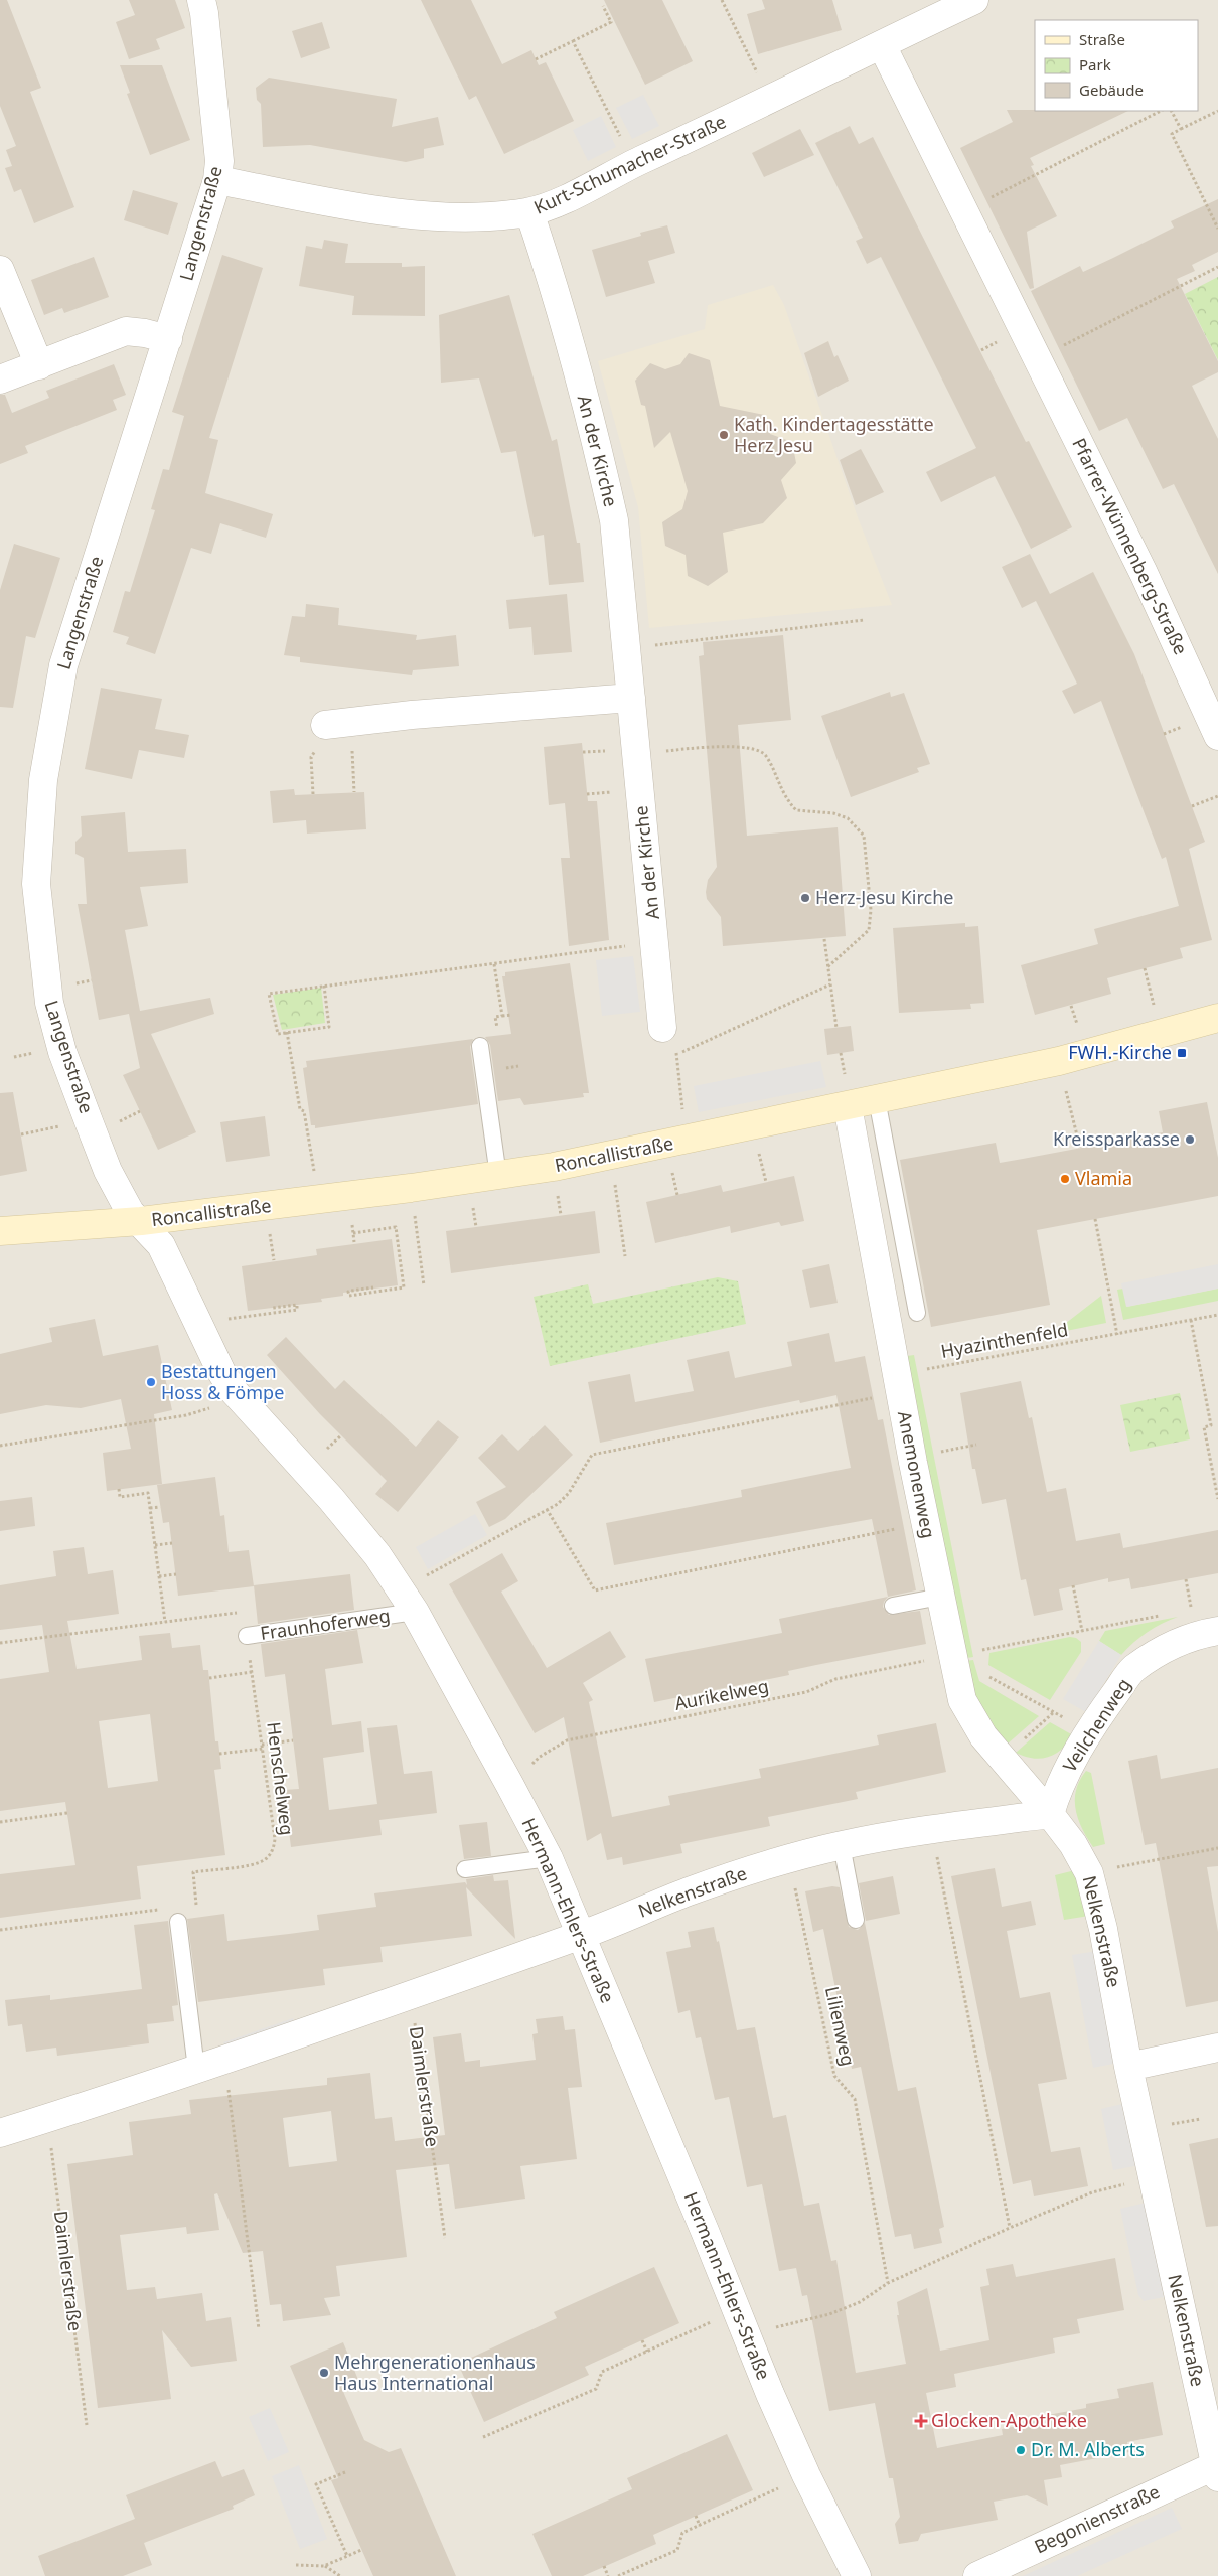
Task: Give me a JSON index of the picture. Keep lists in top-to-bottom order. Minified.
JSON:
{"streets":{"street":["Kurt-Schumacher-Straße","Langenstraße","An der Kirche","Pfarrer-Wünnenberg-Straße","Roncallistraße","Anemonenweg","Veilchenweg","Nelkenstraße","Hermann-Ehlers-Straße","Begonienstraße"],"lane":["Fraunhoferweg"],"path":["Hyazinthenfeld","Aurikelweg","Henschelweg","Lilienweg","Daimlerstraße"]},"crossings":[["Kurt-Schumacher-Straße","Langenstraße"],["Kurt-Schumacher-Straße","An der Kirche"],["Kurt-Schumacher-Straße","Pfarrer-Wünnenberg-Straße"],["Langenstraße","Roncallistraße"],["Langenstraße","Hermann-Ehlers-Straße"],["Roncallistraße","Anemonenweg"],["Roncallistraße","Hermann-Ehlers-Straße"],["Anemonenweg","Aurikelweg"],["Anemonenweg","Veilchenweg"],["Anemonenweg","Nelkenstraße"],["Fraunhoferweg","Henschelweg"],["Fraunhoferweg","Hermann-Ehlers-Straße"],["Aurikelweg","Hermann-Ehlers-Straße"],["Veilchenweg","Nelkenstraße"],["Nelkenstraße","Hermann-Ehlers-Straße"],["Nelkenstraße","Lilienweg"],["Nelkenstraße","Begonienstraße"]],"places":{"other":["Kath. Kindertagesstätte Herz Jesu","Herz-Jesu Kirche","Kreissparkasse","Vlamia","Bestattungen Hoss & Fömpe","Mehrgenerationenhaus Haus International","Dr. M. Alberts"],"transit":["FWH.-Kirche"],"health":["Glocken-Apotheke"]},"legend":["Straße","Park","Gebäude"]}
